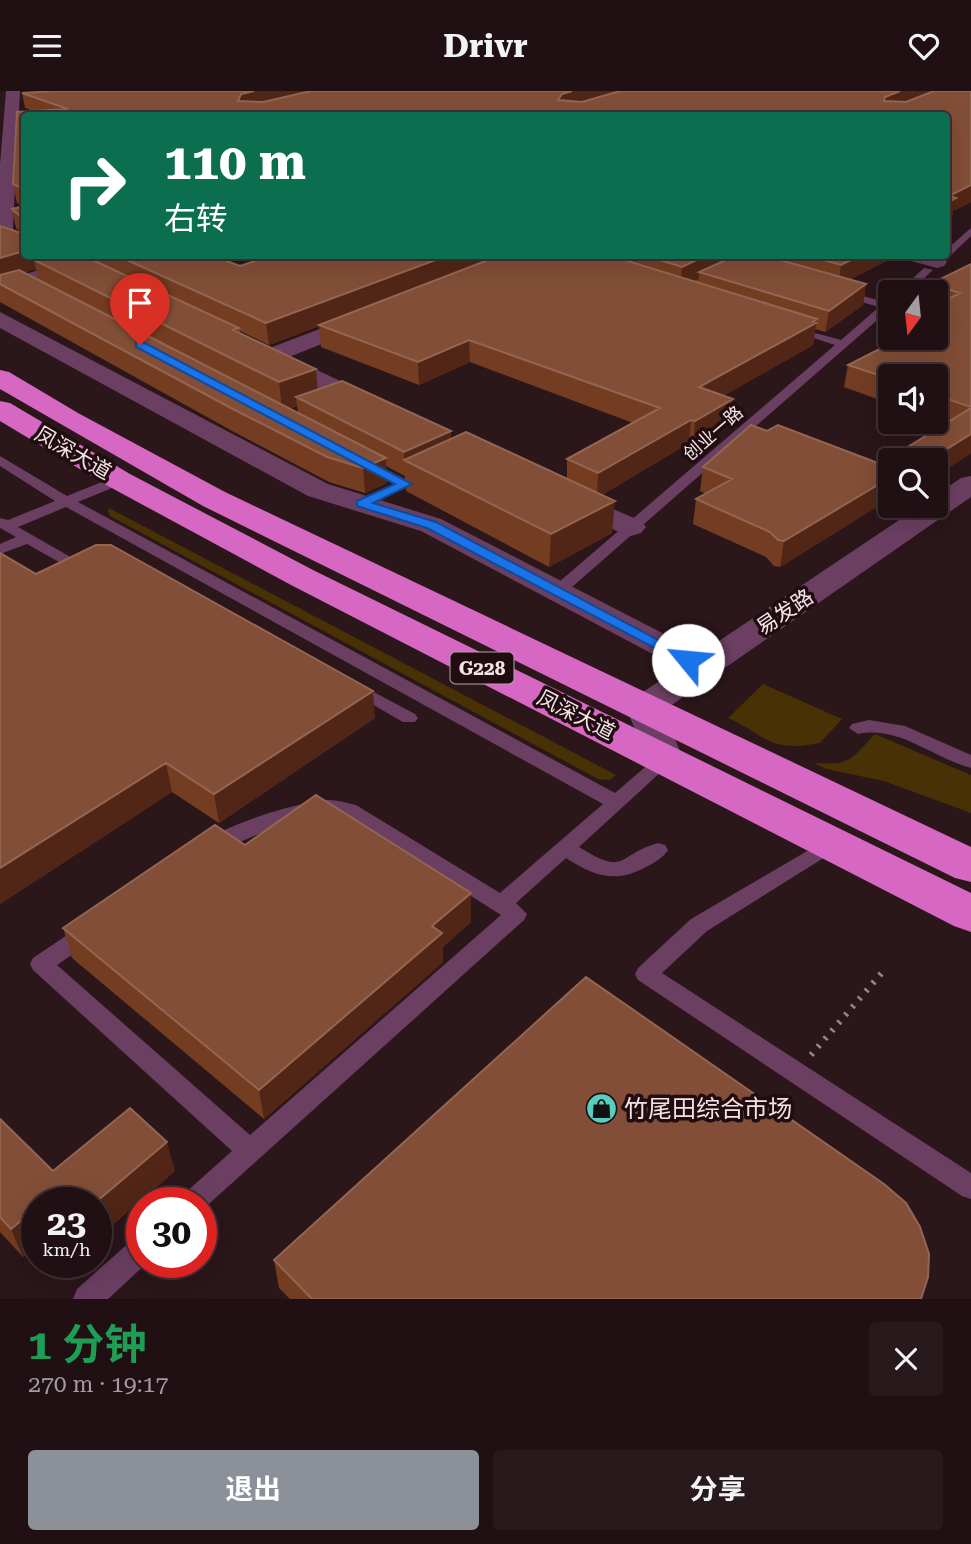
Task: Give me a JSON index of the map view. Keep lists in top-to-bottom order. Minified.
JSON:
{"streets":{"highway":["凤深大道","G228"],"street":["易发路"],"lane":["创业一路"]},"crossings":[["凤深大道","易发路"]],"places":{"shop":["竹尾田综合市场"]},"north":"bottom","page":{"header":"Drivr","turn":["110 m","右转"],"speed":"23 km/h","limit":"30","heading":["1 分钟","270 m · 19:17"],"buttons":["退出","分享"]}}
